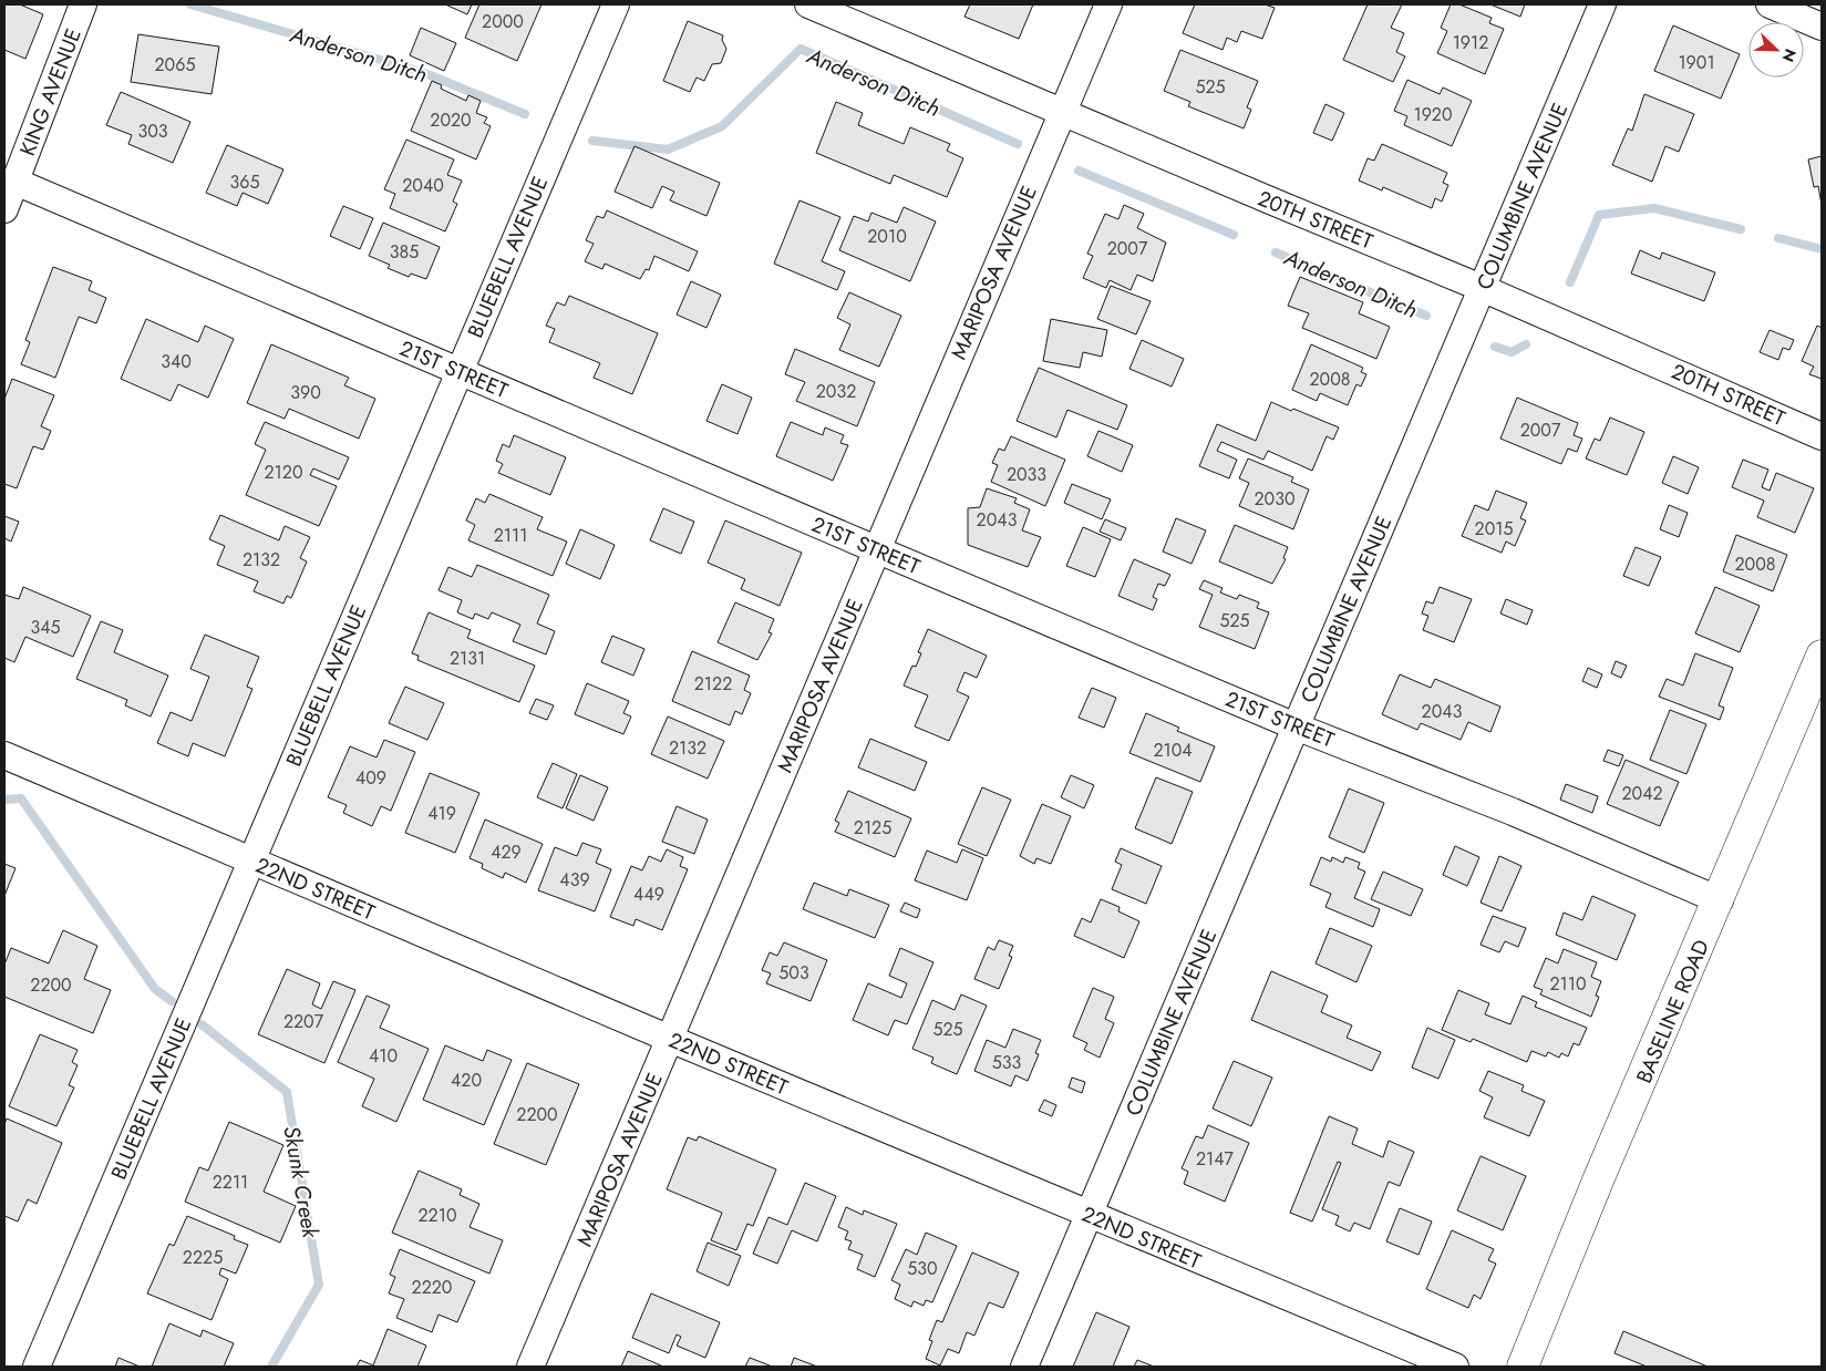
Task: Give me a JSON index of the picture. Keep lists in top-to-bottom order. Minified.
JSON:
{"streets":{"street":["KING AVENUE","COLUMBINE AVENUE","20TH STREET","BLUEBELL AVENUE","MARIPOSA AVENUE","21ST STREET","22ND STREET","BASELINE ROAD"]},"crossings":[["KING AVENUE","21ST STREET"],["COLUMBINE AVENUE","20TH STREET"],["COLUMBINE AVENUE","21ST STREET"],["COLUMBINE AVENUE","22ND STREET"],["20TH STREET","MARIPOSA AVENUE"],["BLUEBELL AVENUE","21ST STREET"],["BLUEBELL AVENUE","22ND STREET"],["MARIPOSA AVENUE","21ST STREET"],["MARIPOSA AVENUE","22ND STREET"],["21ST STREET","BASELINE ROAD"]],"water":["Anderson Ditch","Skunk Creek"],"house_numbers":["2000","1912","1901","2065","525","1920","2020","303","365","2040","2010","2007","385","340","2008","2032","390","2007","2120","2033","2030","2043","2015","2111","2132","2008","525","345","2131","2122","2043","2132","2104","409","2042","419","2125","429","439","449","503","2110","2200","2207","525","410","533","420","2200","2147","2211","2210","2225","530","2220"],"north":"bottom right"}
